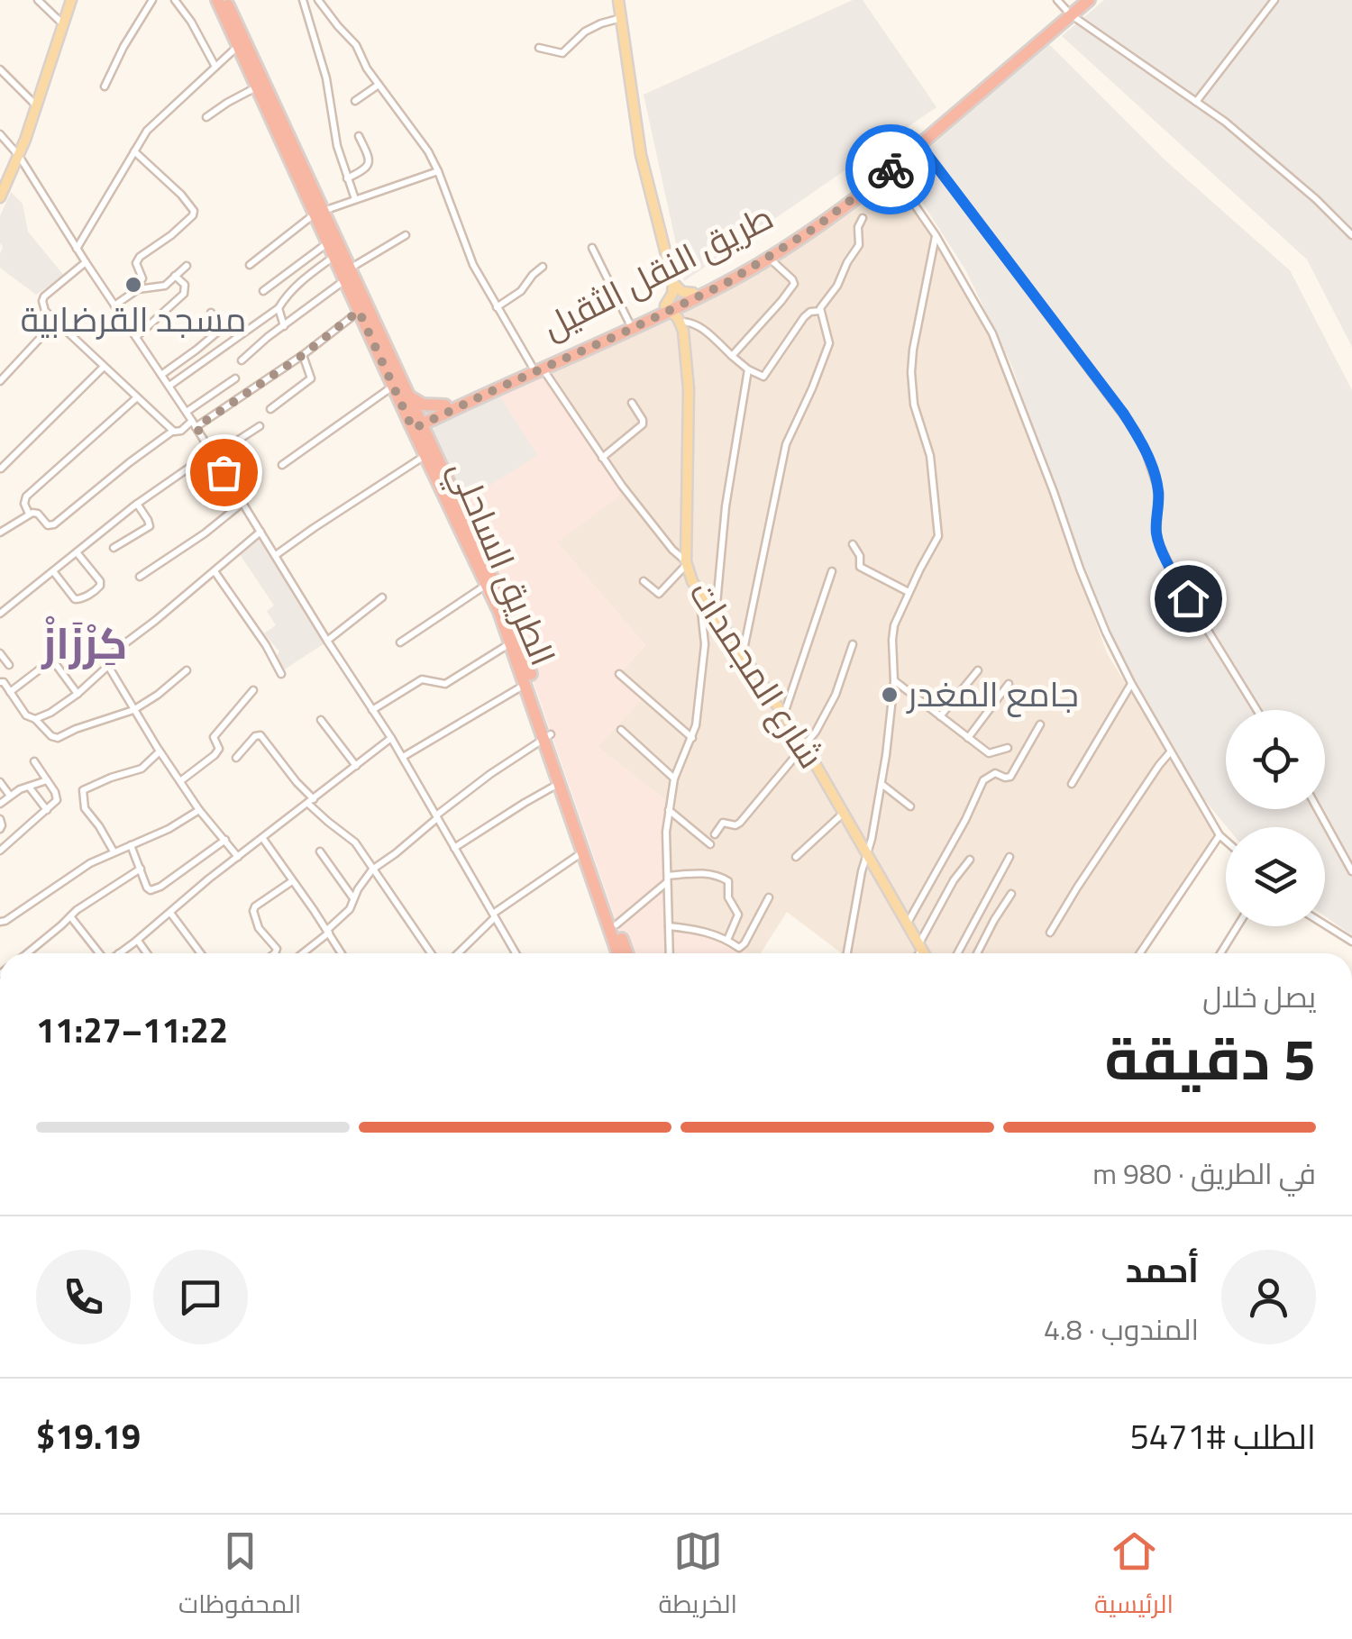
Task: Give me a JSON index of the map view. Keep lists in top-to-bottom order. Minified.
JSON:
{"streets":{"highway":["طريق النقل الثقيل","الطريق الساحلي"],"main road":["شارع المجمدات"]},"crossings":[["طريق النقل الثقيل","الطريق الساحلي"]],"districts":["كِرْزَازْ"],"places":["مسجد القرضابية","جامع المغدر"],"page":{"heading":["5 دقيقة","يصل خلال","11:22–11:27"],"panel":["أحمد","المندوب · 4.8","الطلب #5471","$19.19"],"bar":"في الطريق · 980 m","tabs":["الرئيسية","الخريطة","المحفوظات"]}}
